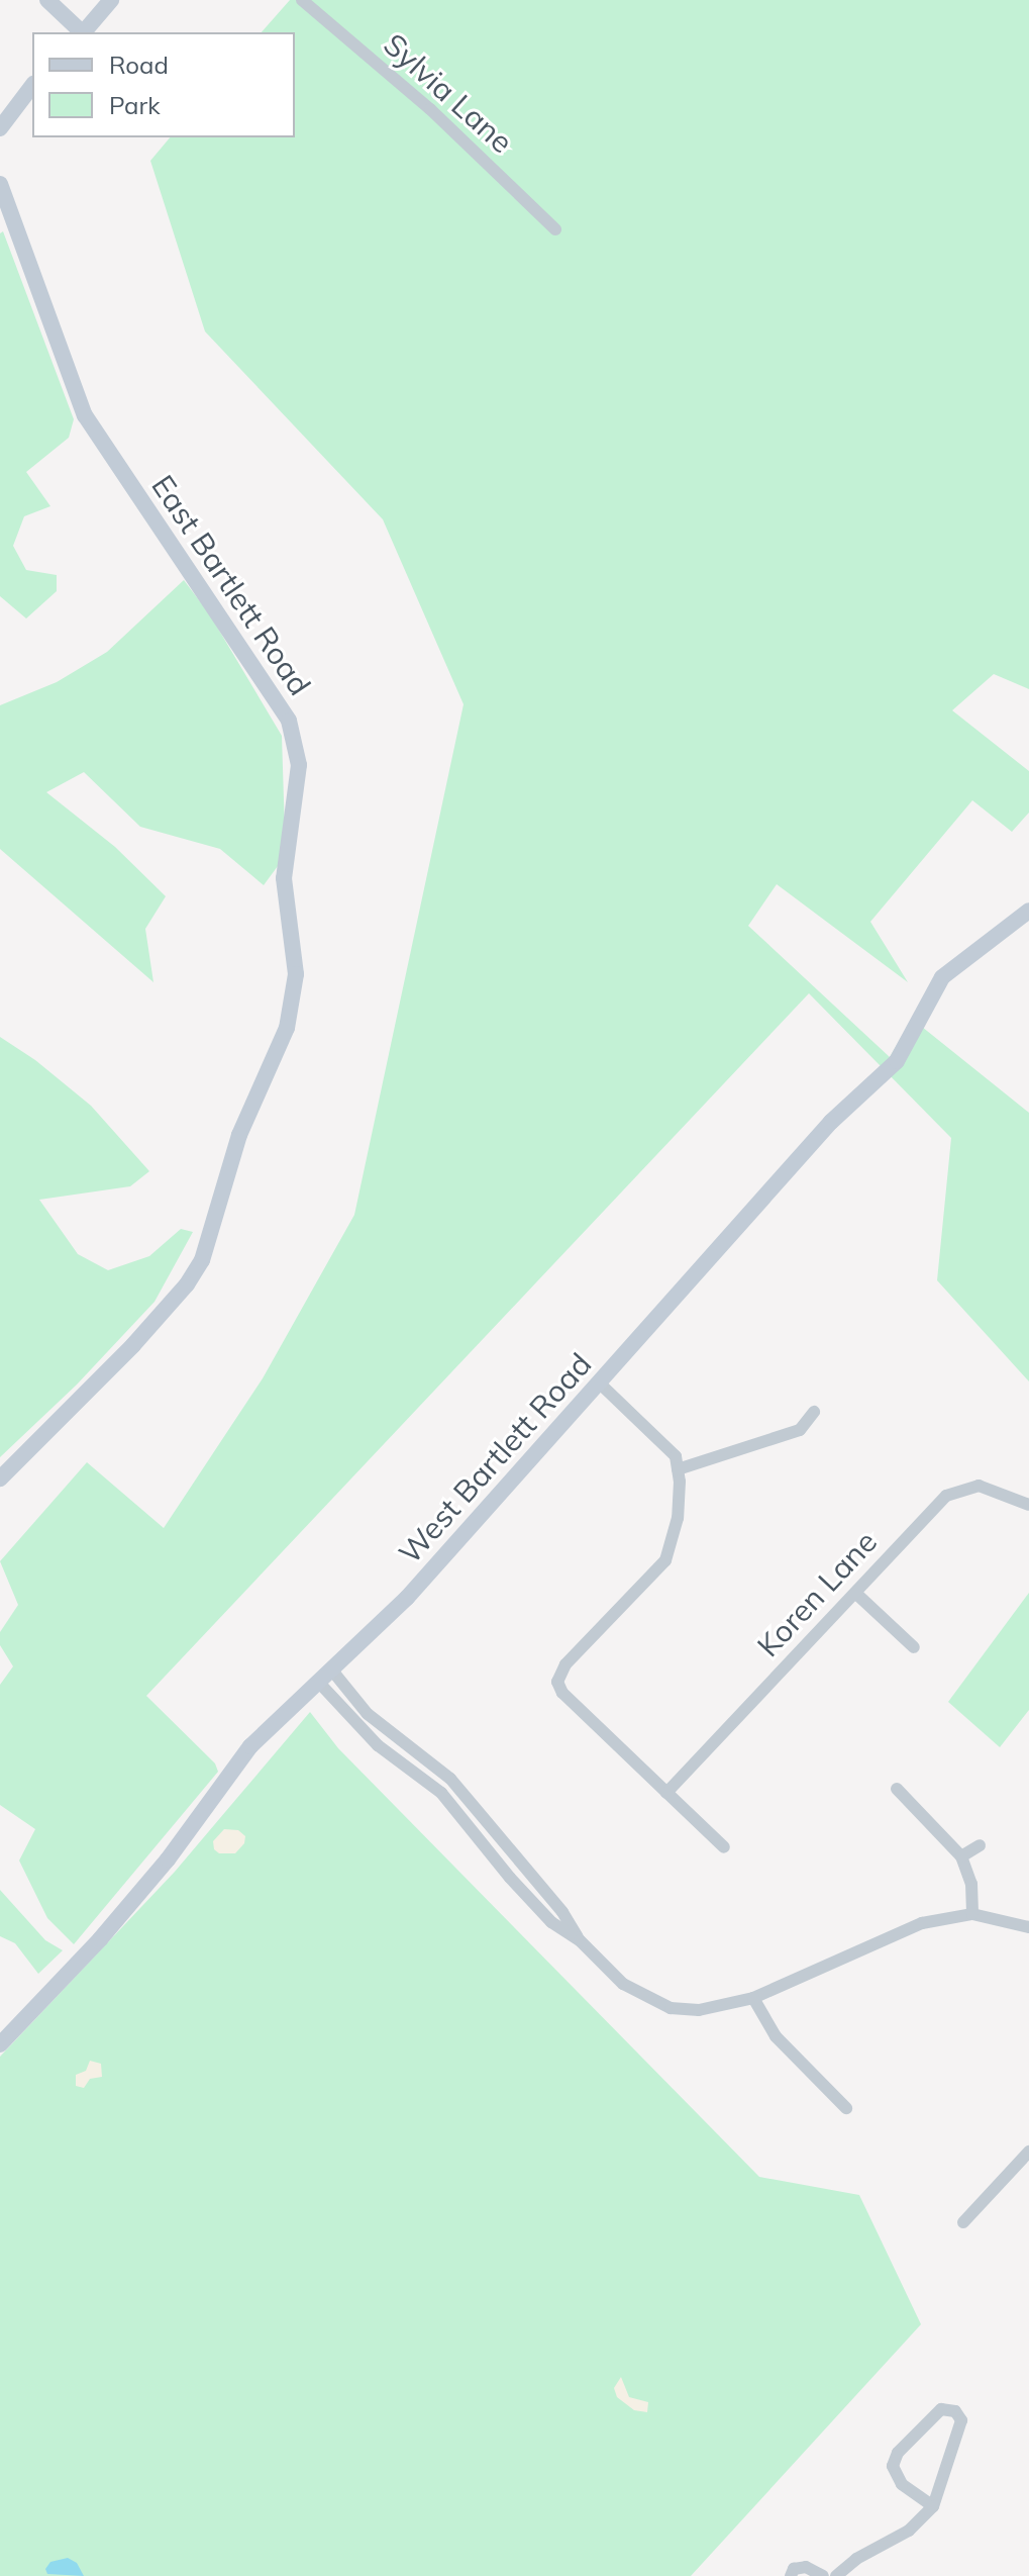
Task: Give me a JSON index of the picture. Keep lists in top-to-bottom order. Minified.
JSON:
{"streets":{"street":["Sylvia Lane","East Bartlett Road","West Bartlett Road","Koren Lane"]},"legend":["Road","Park"]}
